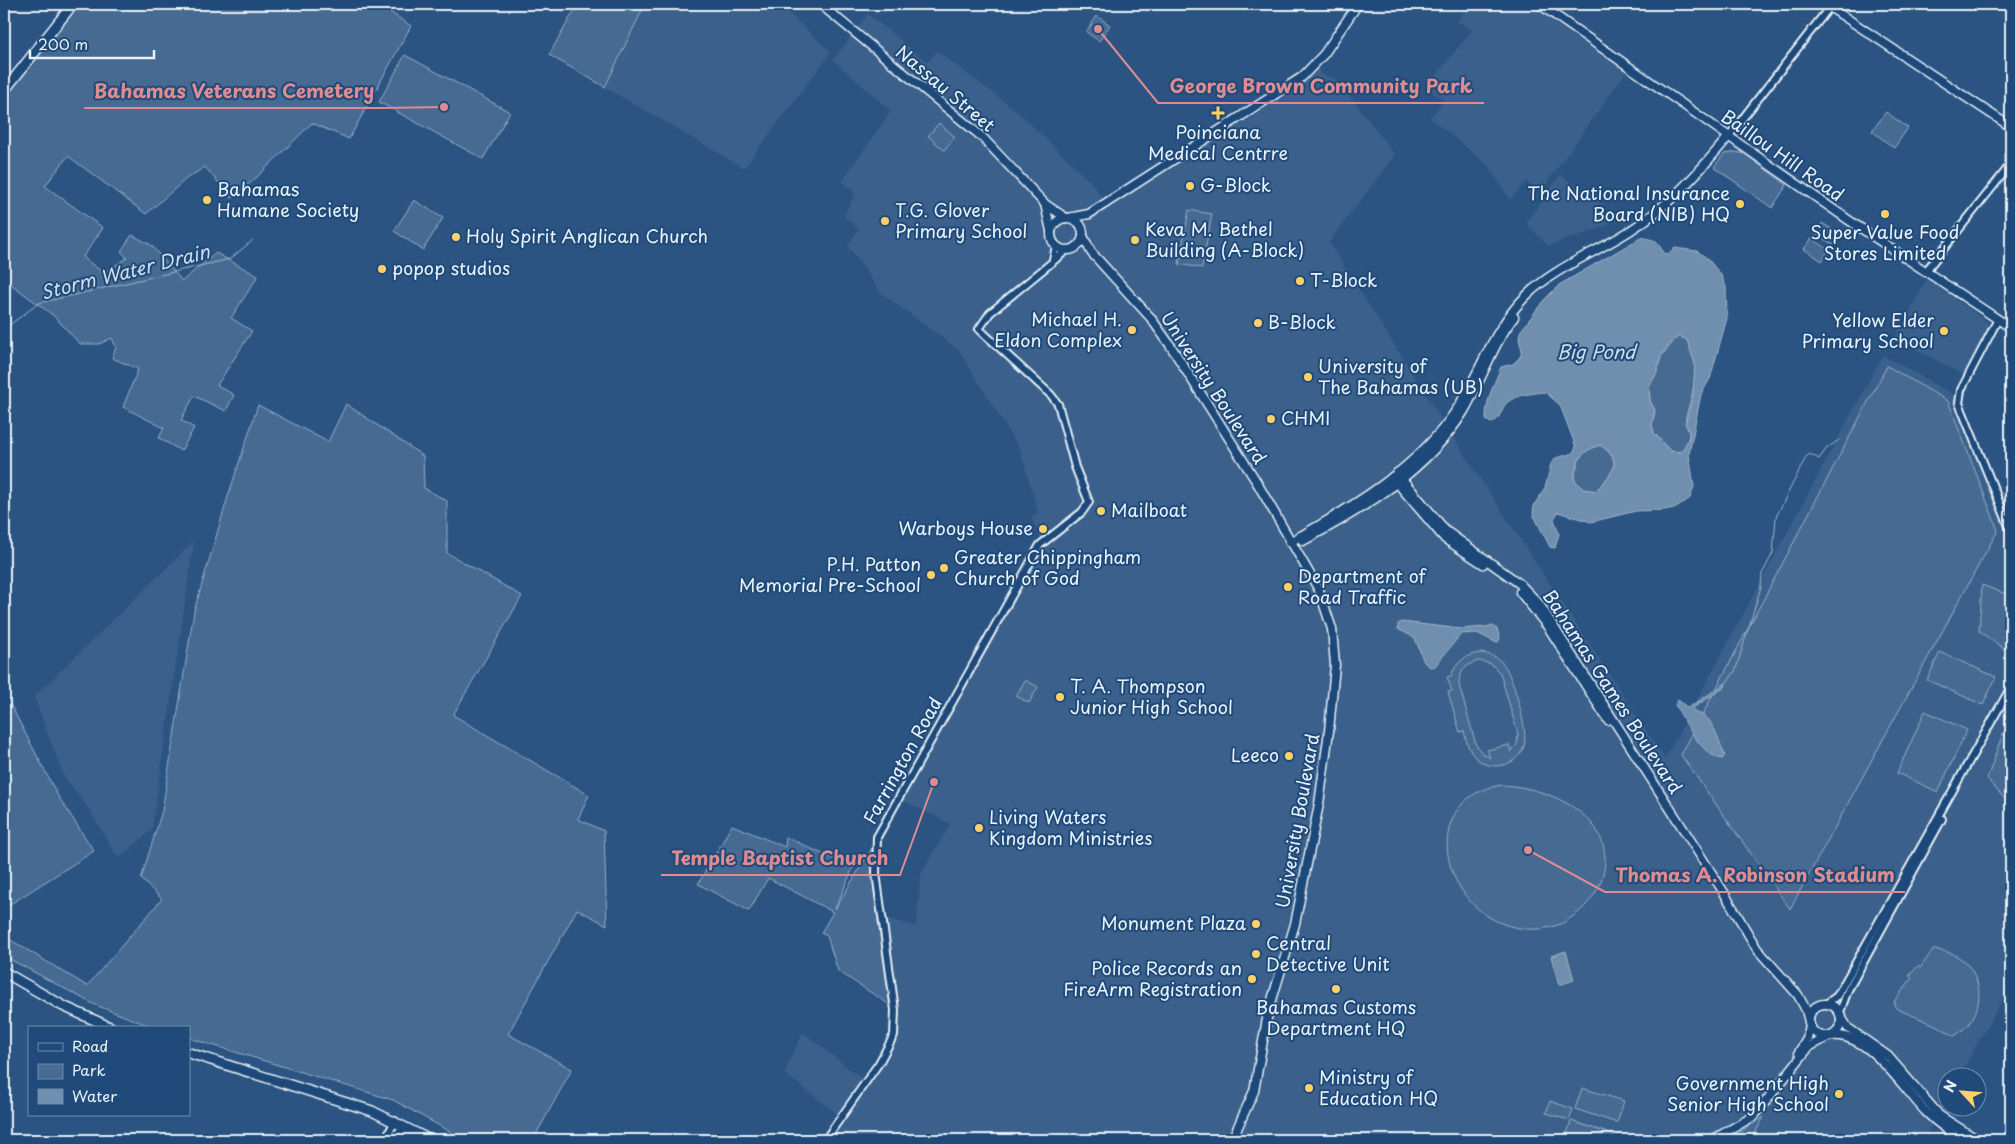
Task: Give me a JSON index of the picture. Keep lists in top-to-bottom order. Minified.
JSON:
{"streets":{"main road":["Nassau Street","Baillou Hill Road","University Boulevard","Bahamas Games Boulevard"],"street":["Farrington Road"]},"crossings":[["Nassau Street","University Boulevard"]],"water":["Storm Water Drain","Big Pond"],"places":{"other":["George Brown Community Park","Bahamas Veterans Cemetery","G-Block","Bahamas Humane Society","The National Insurance Board (NIB) HQ","Super Value Food Stores Limited","T.G. Glover Primary School","Holy Spirit Anglican Church","Keva M. Bethel Building (A-Block)","popop studios","T-Block","B-Block","Michael H. Eldon Complex","Yellow Elder Primary School","University of The Bahamas (UB)","CHMI","Mailboat","Warboys House","Greater Chippingham Church of God","P.H. Patton Memorial Pre-School","Department of Road Traffic","T. A. Thompson Junior High School","Leeco","Temple Baptist Church","Living Waters Kingdom Ministries","Thomas A. Robinson Stadium","Monument Plaza","Central Detective Unit","Police Records an FireArm Registration","Bahamas Customs Department HQ","Ministry of Education HQ","Government High Senior High School"],"health":["Poinciana Medical Centrre"]},"legend":["Road","Park","Water"],"scale_bar":"200 m","north":"top left"}
